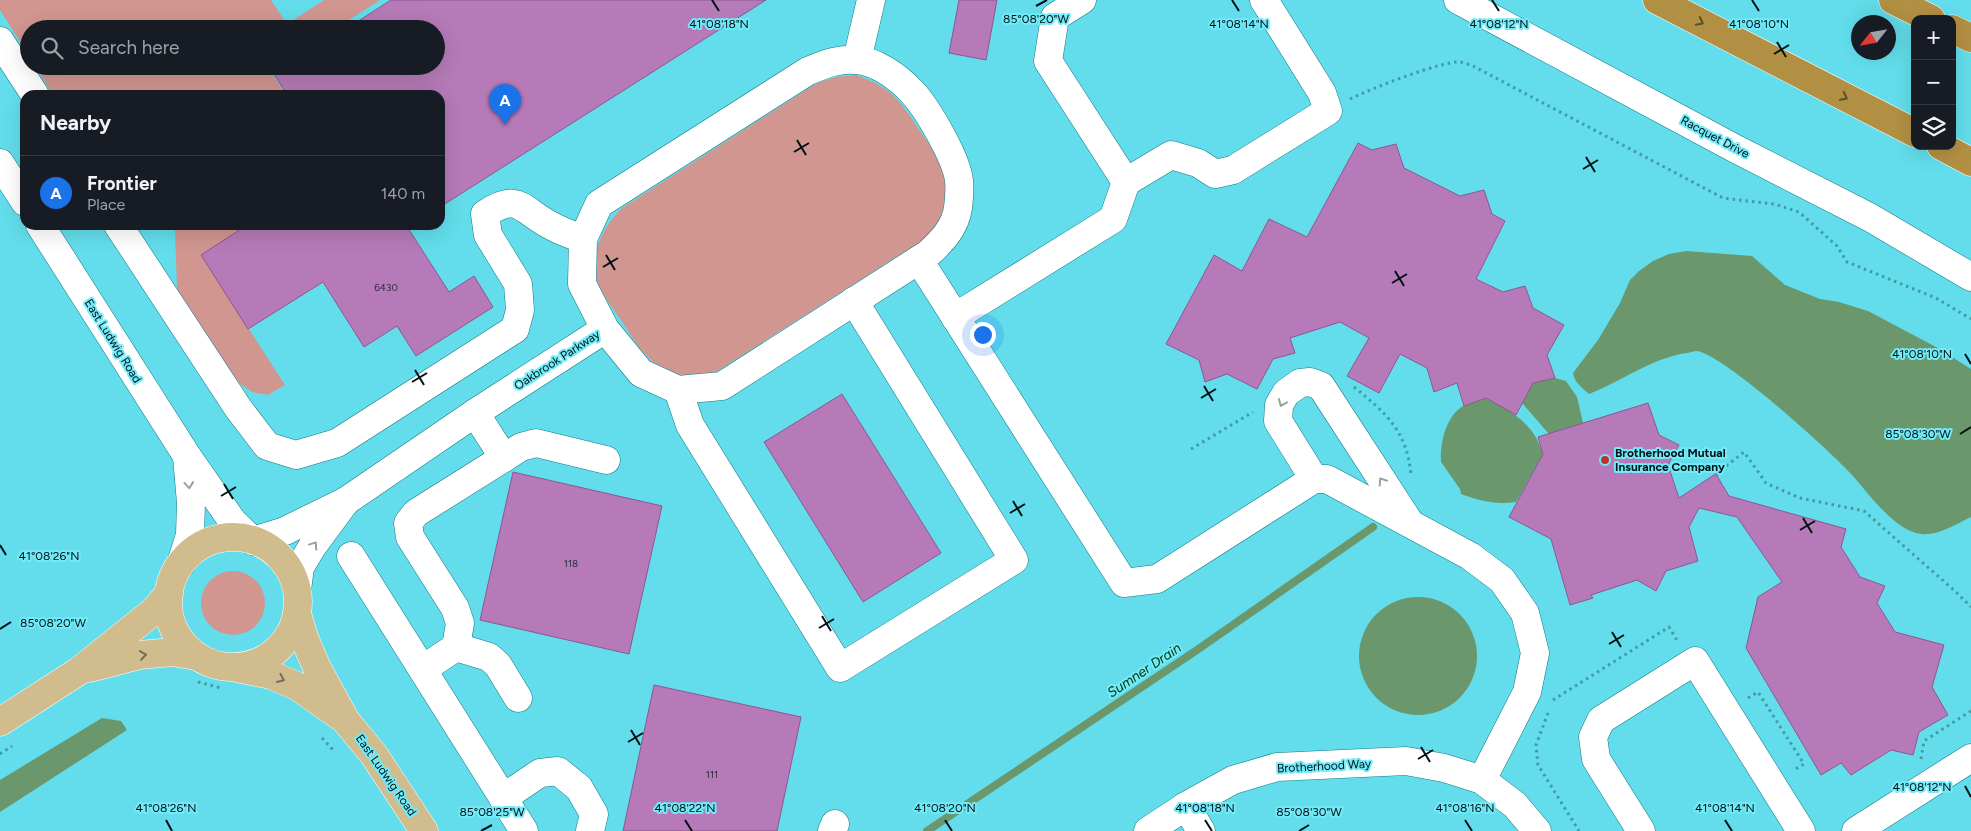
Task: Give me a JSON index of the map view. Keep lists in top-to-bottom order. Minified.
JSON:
{"streets":{"main road":["East Ludwig Road"],"street":["Racquet Drive","Oakbrook Parkway","Brotherhood Way"]},"crossings":[["East Ludwig Road","Oakbrook Parkway"]],"water":["Sumner Drain"],"places":["Brotherhood Mutual Insurance Company"],"house_numbers":["6430","118","111"],"north":"bottom left","page":{"map_buttons":["+","−"],"search":"Search here","pins":"A","heading":"Nearby","list":[{"mark":"A","name":"Frontier","note":"Place","value":"140 m"}]},"coordinates":["85°08'20\"W","41°08'10\"N","41°08'18\"N","41°08'14\"N","41°08'12\"N","85°08'30\"W","41°08'26\"N","41°08'22\"N","41°08'20\"N","41°08'16\"N","85°08'25\"W"]}
